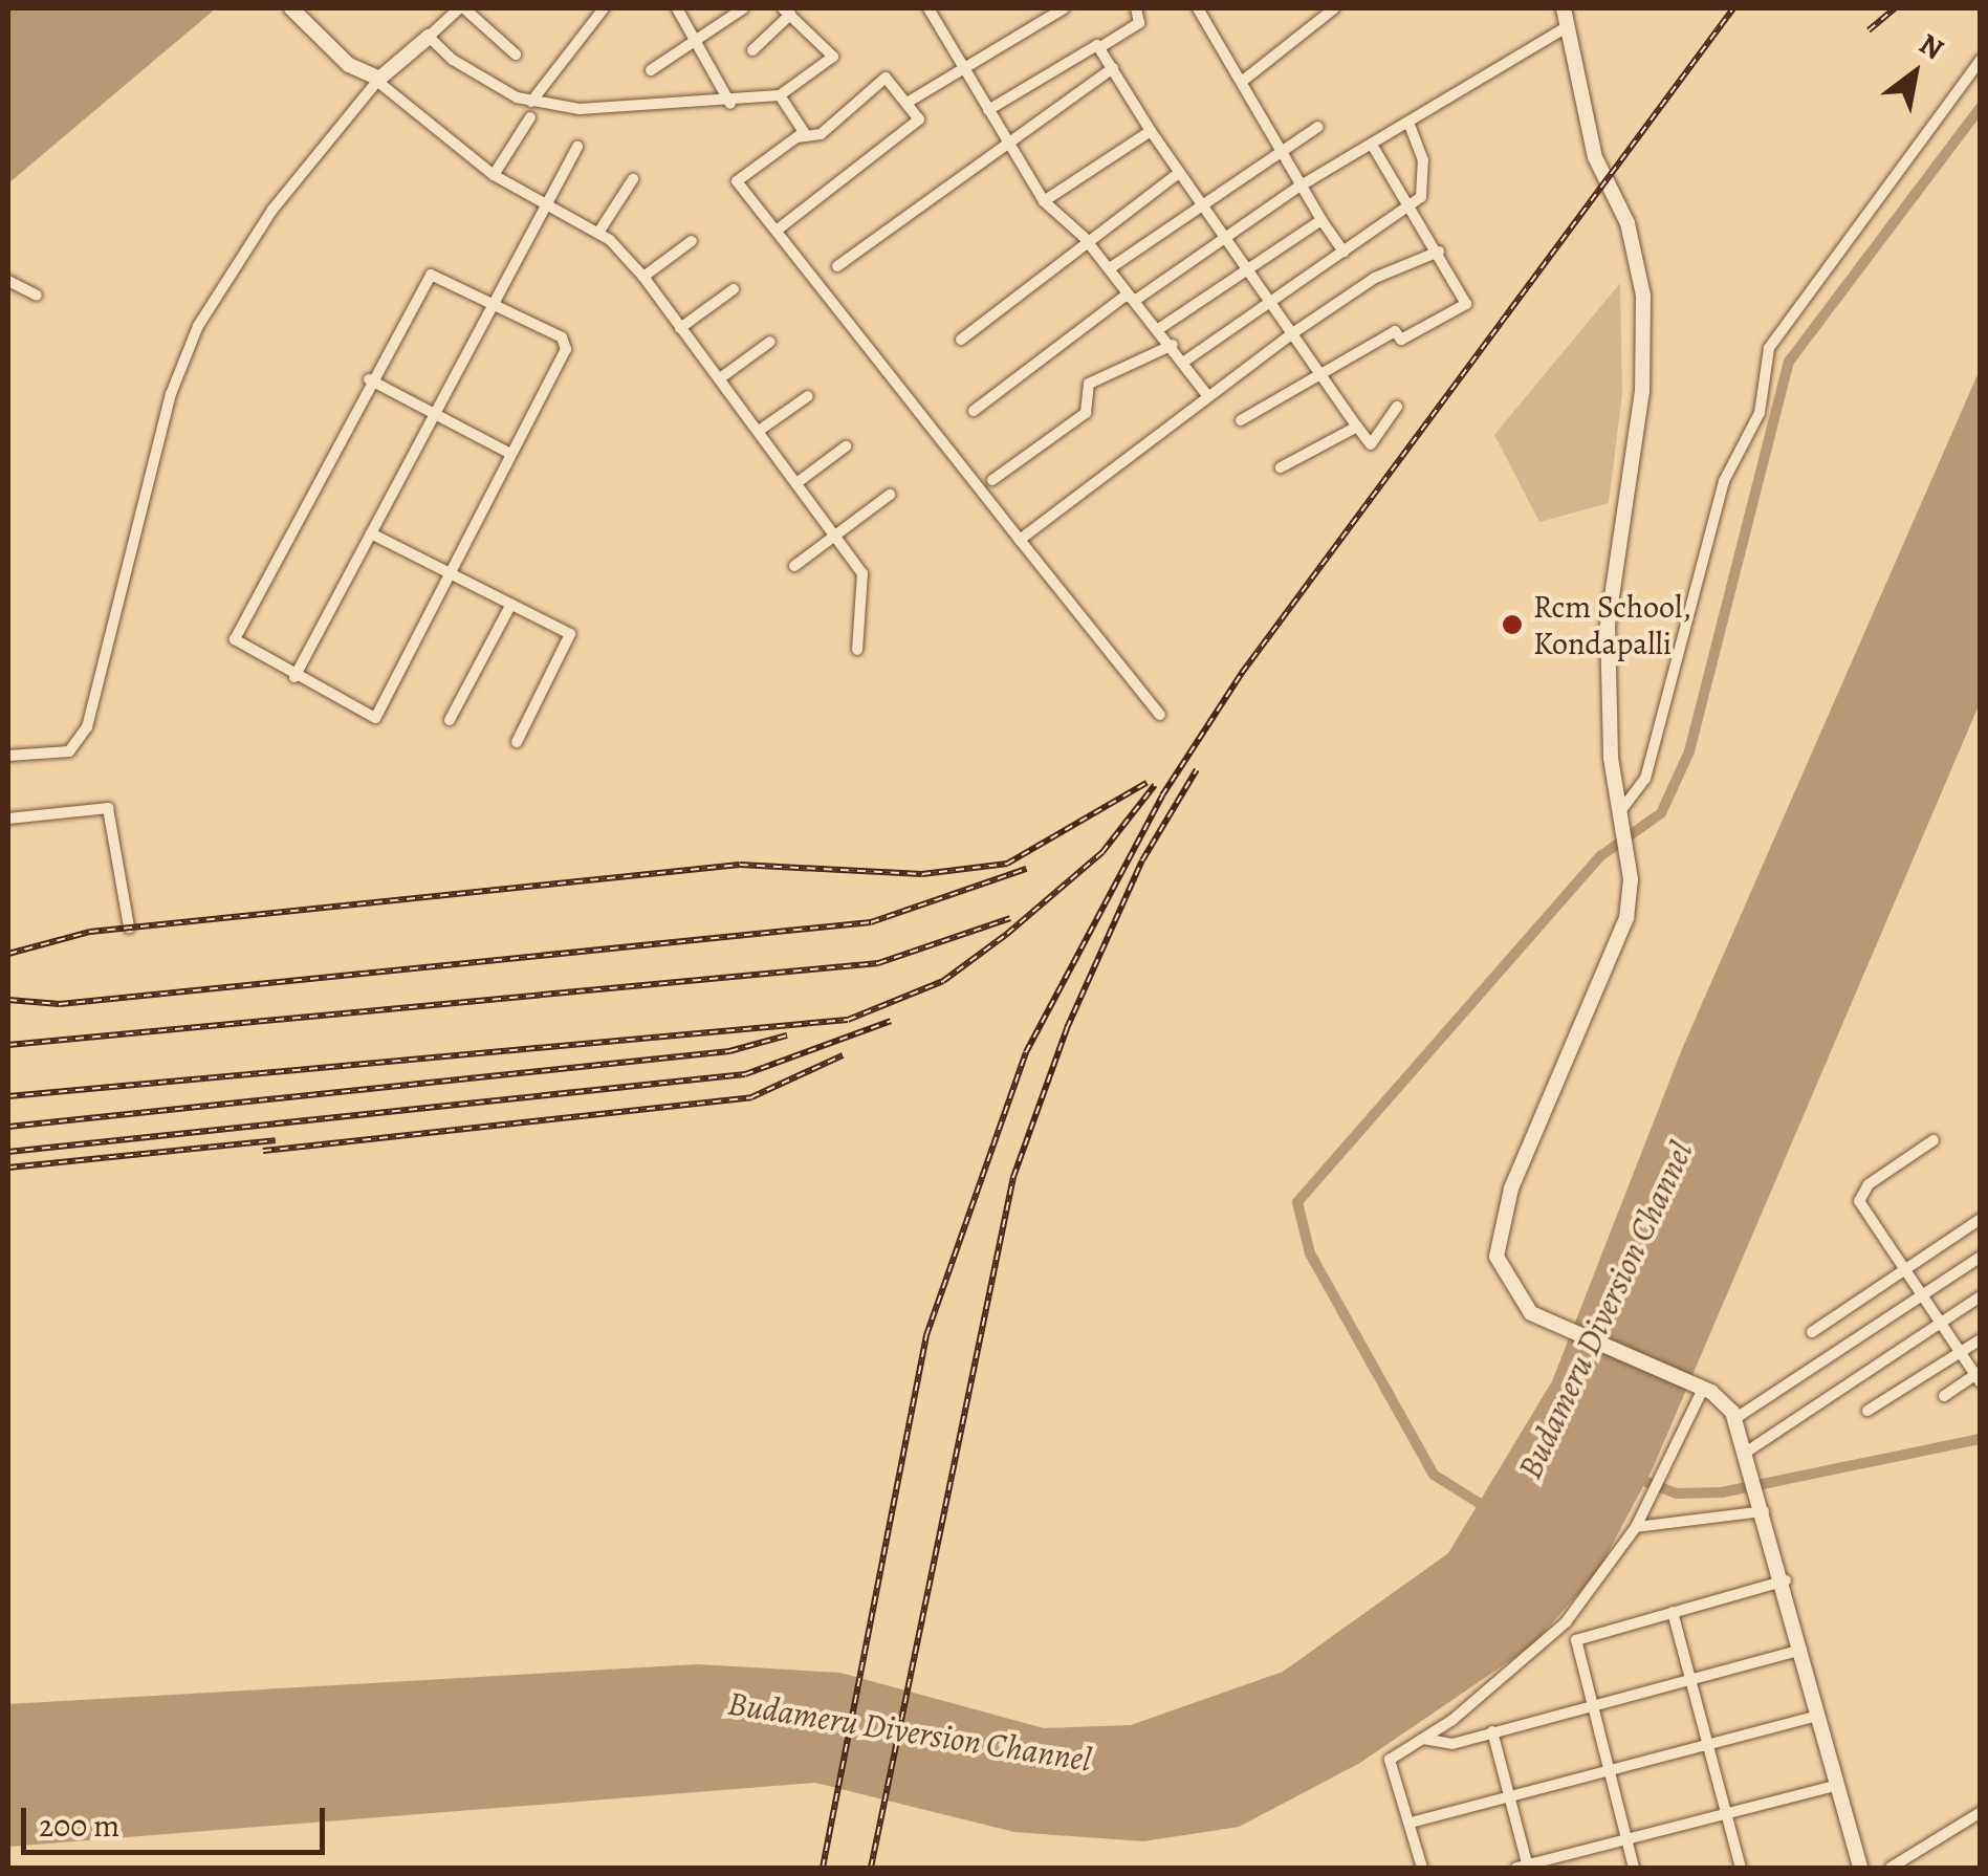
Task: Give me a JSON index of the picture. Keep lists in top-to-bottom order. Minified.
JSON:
{"water":["Budameru Diversion Channel"],"places":["Rcm School, Kondapalli"],"scale_bar":"200 m","north":"top right"}
